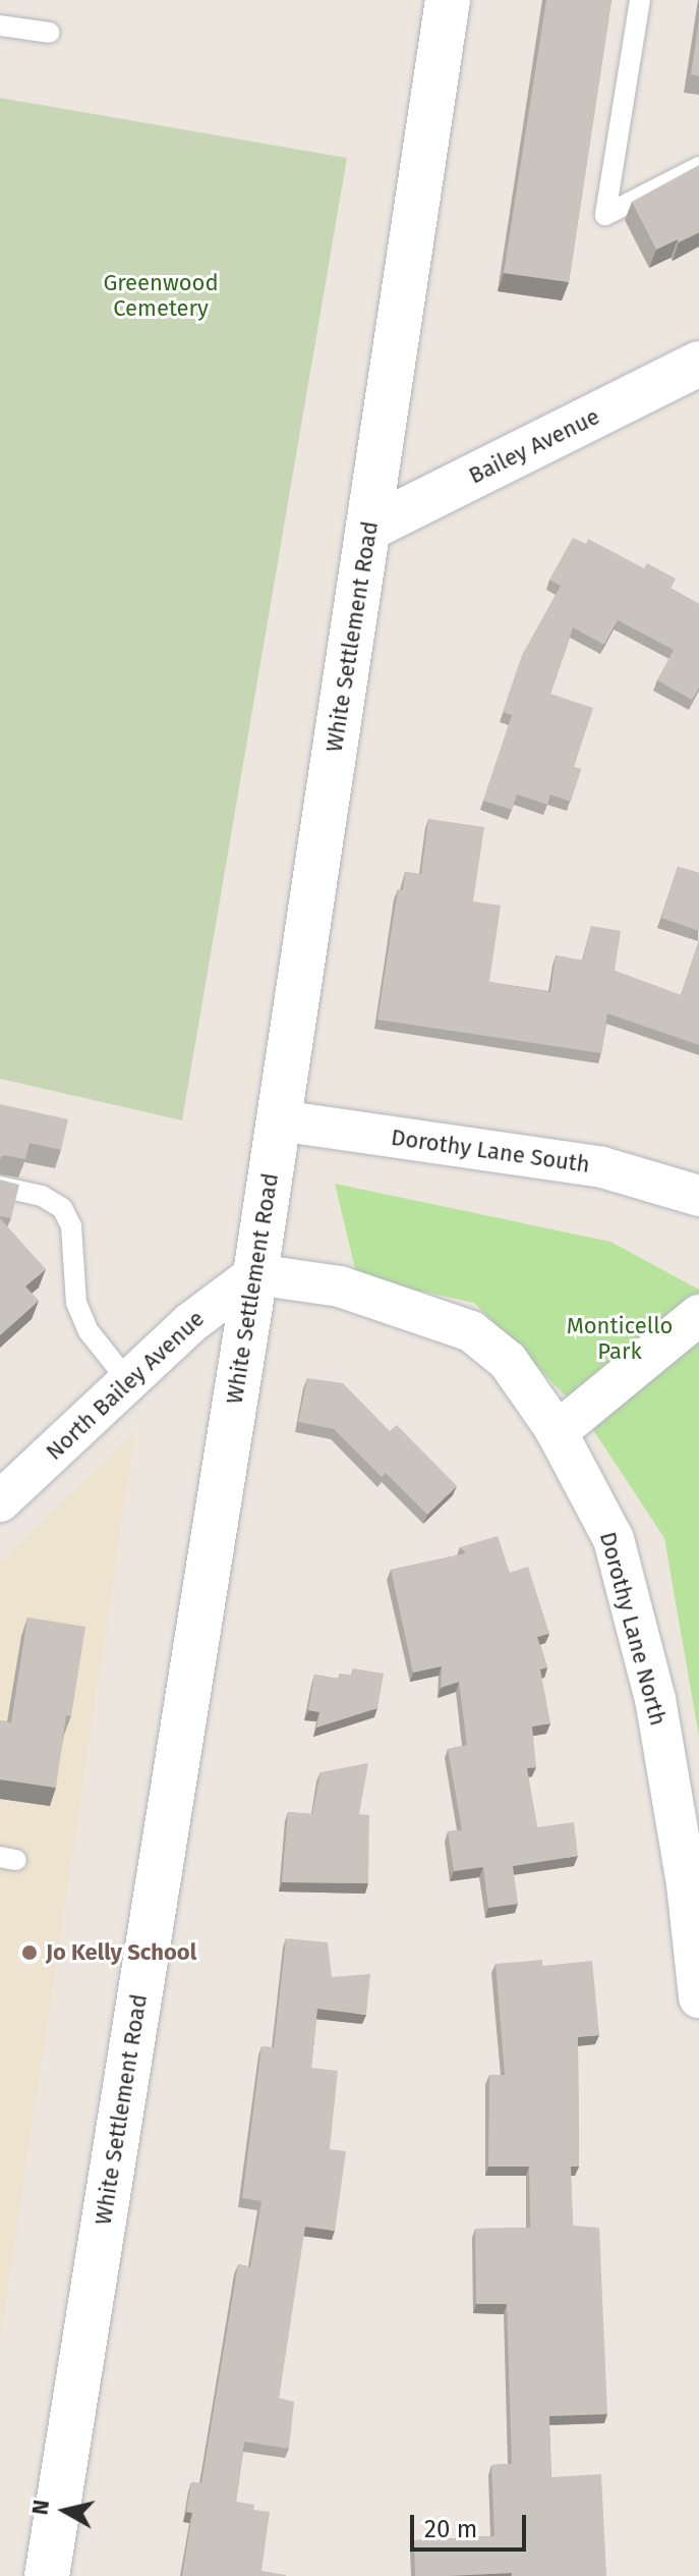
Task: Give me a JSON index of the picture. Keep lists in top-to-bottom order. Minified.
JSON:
{"streets":{"main road":["Bailey Avenue","White Settlement Road"],"street":["Dorothy Lane South","North Bailey Avenue","Dorothy Lane North"]},"crossings":[["Bailey Avenue","White Settlement Road"],["White Settlement Road","Dorothy Lane South"],["White Settlement Road","North Bailey Avenue"],["White Settlement Road","Dorothy Lane North"],["North Bailey Avenue","Dorothy Lane North"]],"parks":["Greenwood Cemetery","Monticello Park"],"places":["Jo Kelly School"],"scale_bar":"20 m","north":"left"}
